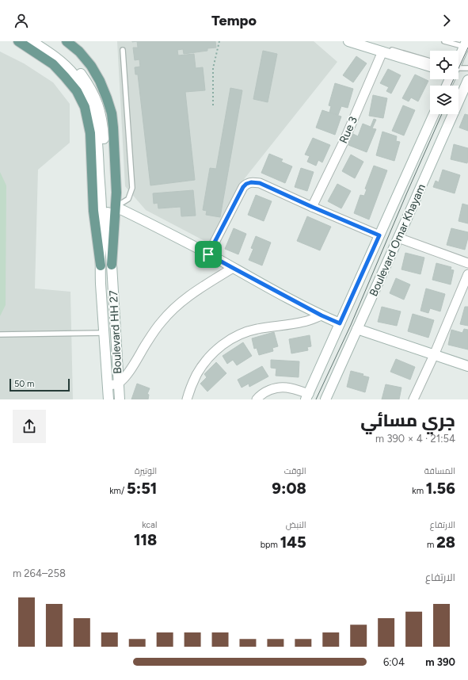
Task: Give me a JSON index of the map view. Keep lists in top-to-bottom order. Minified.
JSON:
{"streets":{"street":["Rue 3","Boulevard Omar Khayam","Boulevard HH 27"]},"scale_bar":"50 m","page":{"header":"Tempo","scale":"50 m","heading":["جري مسائي","21:54 · 4 × 390 m"],"stats":[["المسافة","1.56 km"],["الوقت","9:08"],["الوتيرة","5:51 /km"],["الارتفاع","28 m"],["النبض","145 bpm"],["kcal","118"]],"chart":["الارتفاع","258–264 m"],"list":[{"name":"390 m","note":"6:04"}]}}
